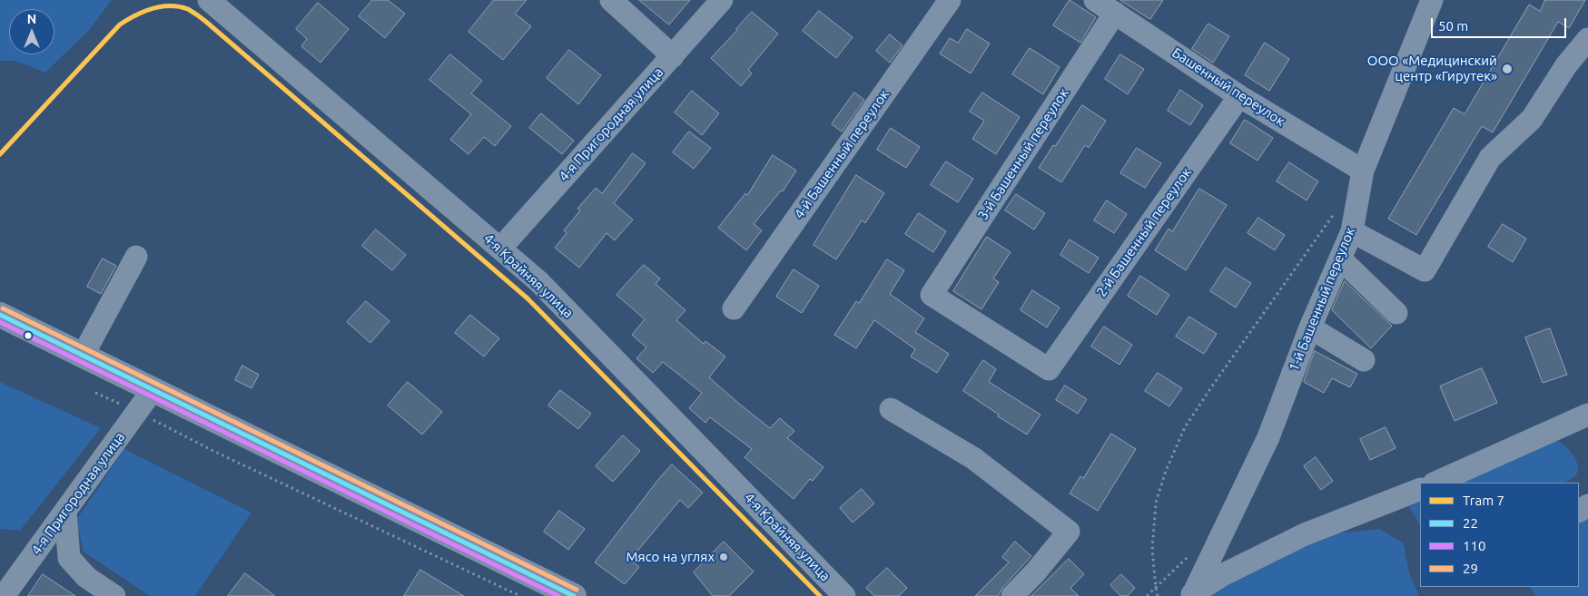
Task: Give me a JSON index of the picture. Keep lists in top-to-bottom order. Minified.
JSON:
{"streets":{"street":["Башенный переулок","4-я Пригородная улица","4-й Башенный переулок","3-й Башенный переулок","2-й Башенный переулок","4-я Крайняя улица","1-й Башенный переулок"]},"crossings":[["Башенный переулок","3-й Башенный переулок"],["Башенный переулок","2-й Башенный переулок"],["Башенный переулок","1-й Башенный переулок"],["4-я Пригородная улица","4-я Крайняя улица"],["3-й Башенный переулок","2-й Башенный переулок"]],"places":["ООО «Медицинский центр «Гирутек»","Мясо на углях"],"lines":["tram line 7","transit line 29","transit line 22","transit line 110"],"legend":["Tram 7","22","110","29"],"scale_bar":"50 m","north":"top"}
